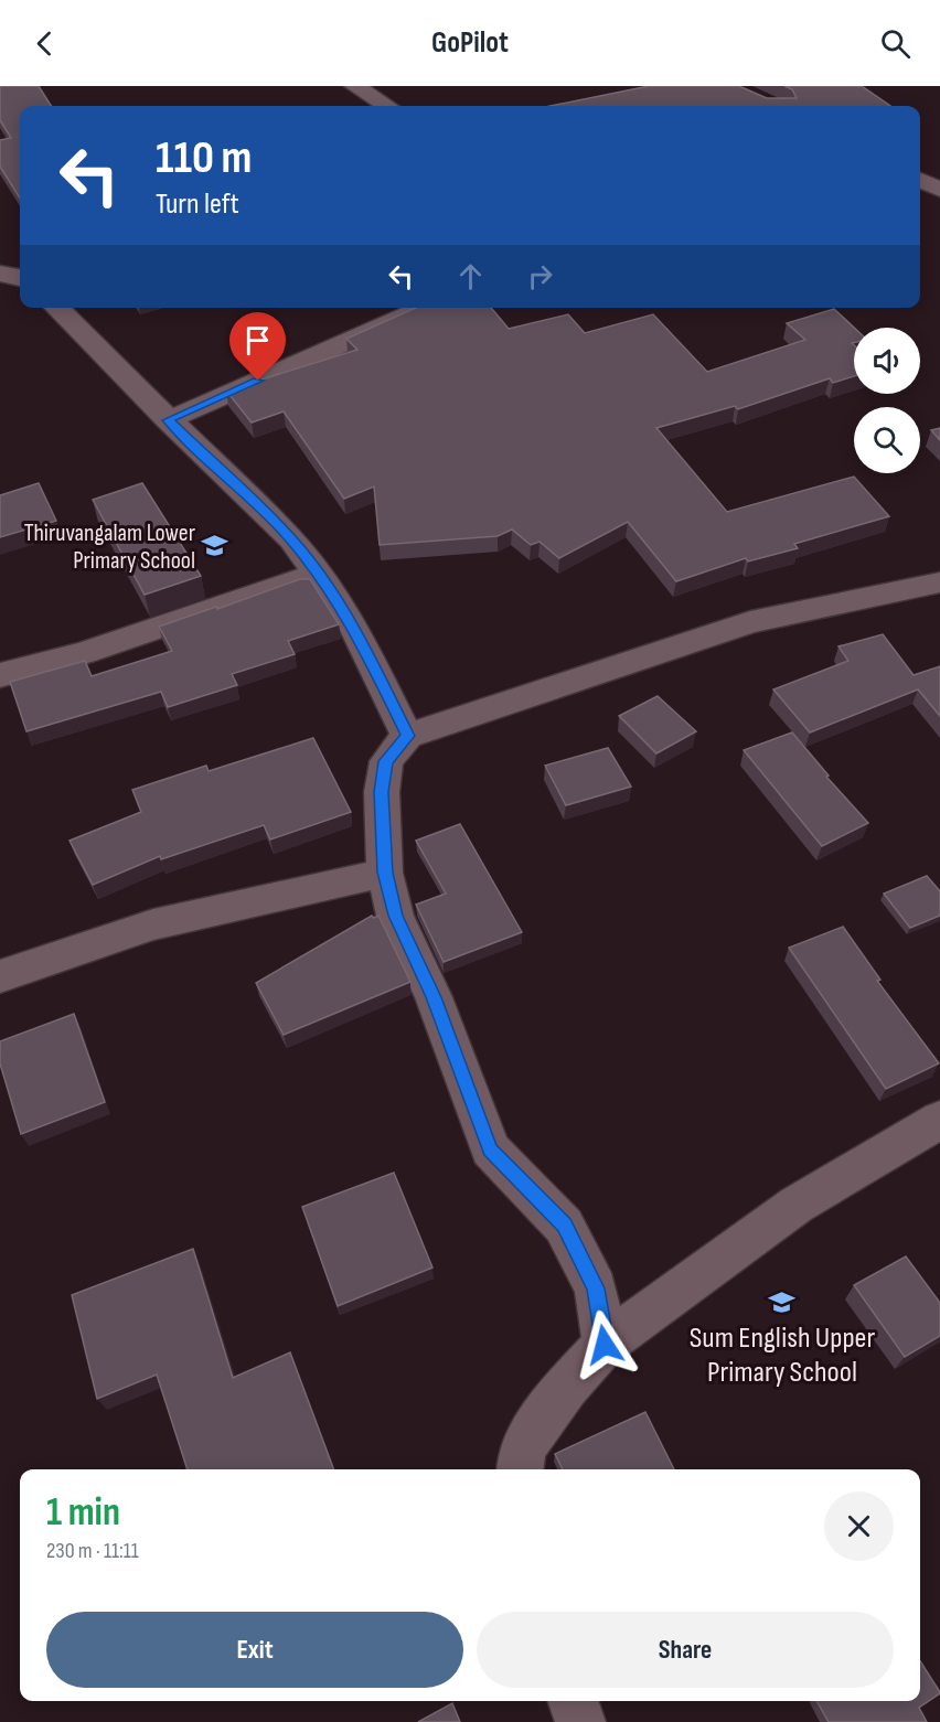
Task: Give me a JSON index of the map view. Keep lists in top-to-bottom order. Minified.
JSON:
{"places":{"school or university":["Thiruvangalam Lower Primary School","Sum English Upper Primary School"]},"page":{"header":"GoPilot","turn":["110 m","Turn left"],"heading":["1 min","230 m · 11:11"],"buttons":["Exit","Share"]}}
